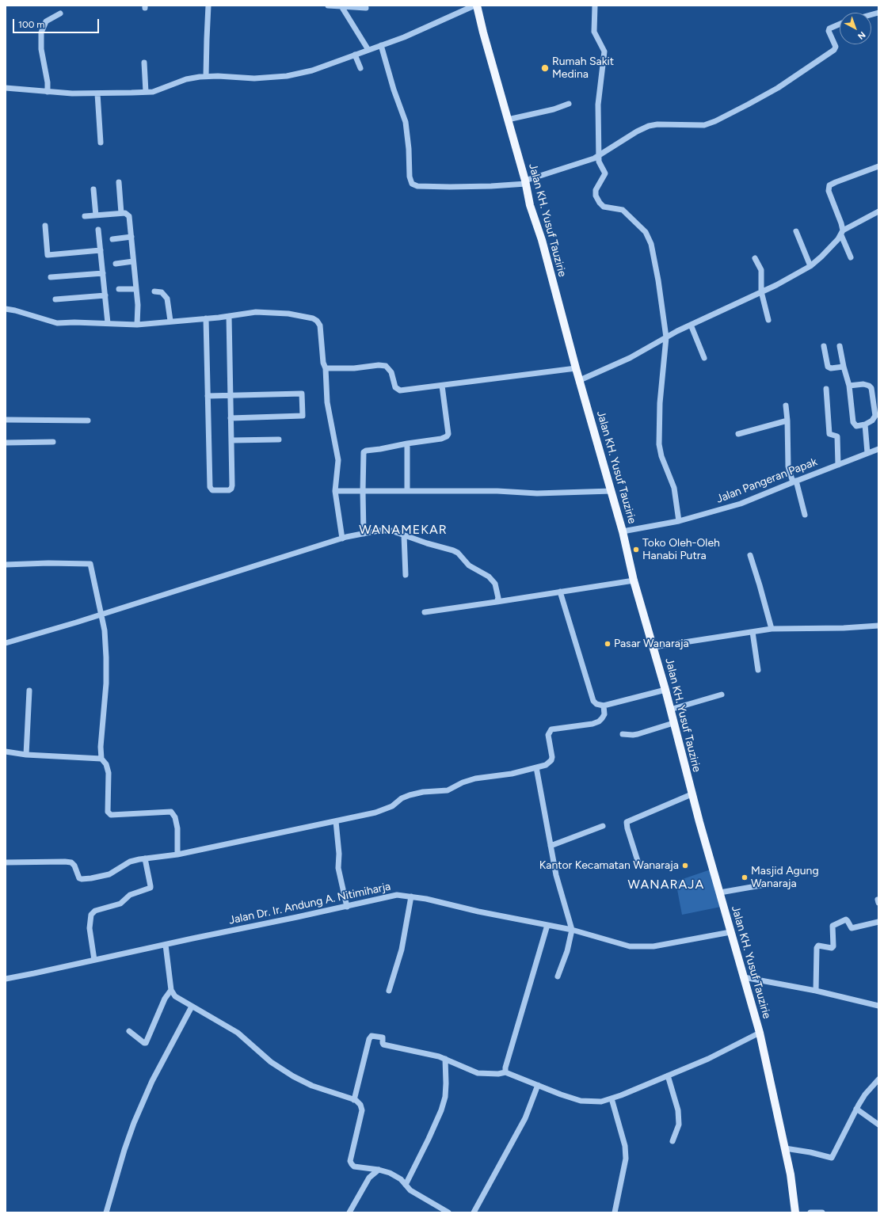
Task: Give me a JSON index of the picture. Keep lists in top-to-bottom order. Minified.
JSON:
{"streets":{"main road":["Jalan KH. Yusuf Tauzirie"],"street":["Jalan Pangeran Papak","Jalan Dr. Ir. Andung A. Nitimiharja"]},"crossings":[["Jalan KH. Yusuf Tauzirie","Jalan Pangeran Papak"],["Jalan KH. Yusuf Tauzirie","Jalan Dr. Ir. Andung A. Nitimiharja"]],"districts":["WANAMEKAR","WANARAJA"],"places":["Rumah Sakit Medina","Toko Oleh-Oleh Hanabi Putra","Pasar Wanaraja","Kantor Kecamatan Wanaraja","Masjid Agung Wanaraja"],"scale_bar":"100 m","north":"bottom right"}
